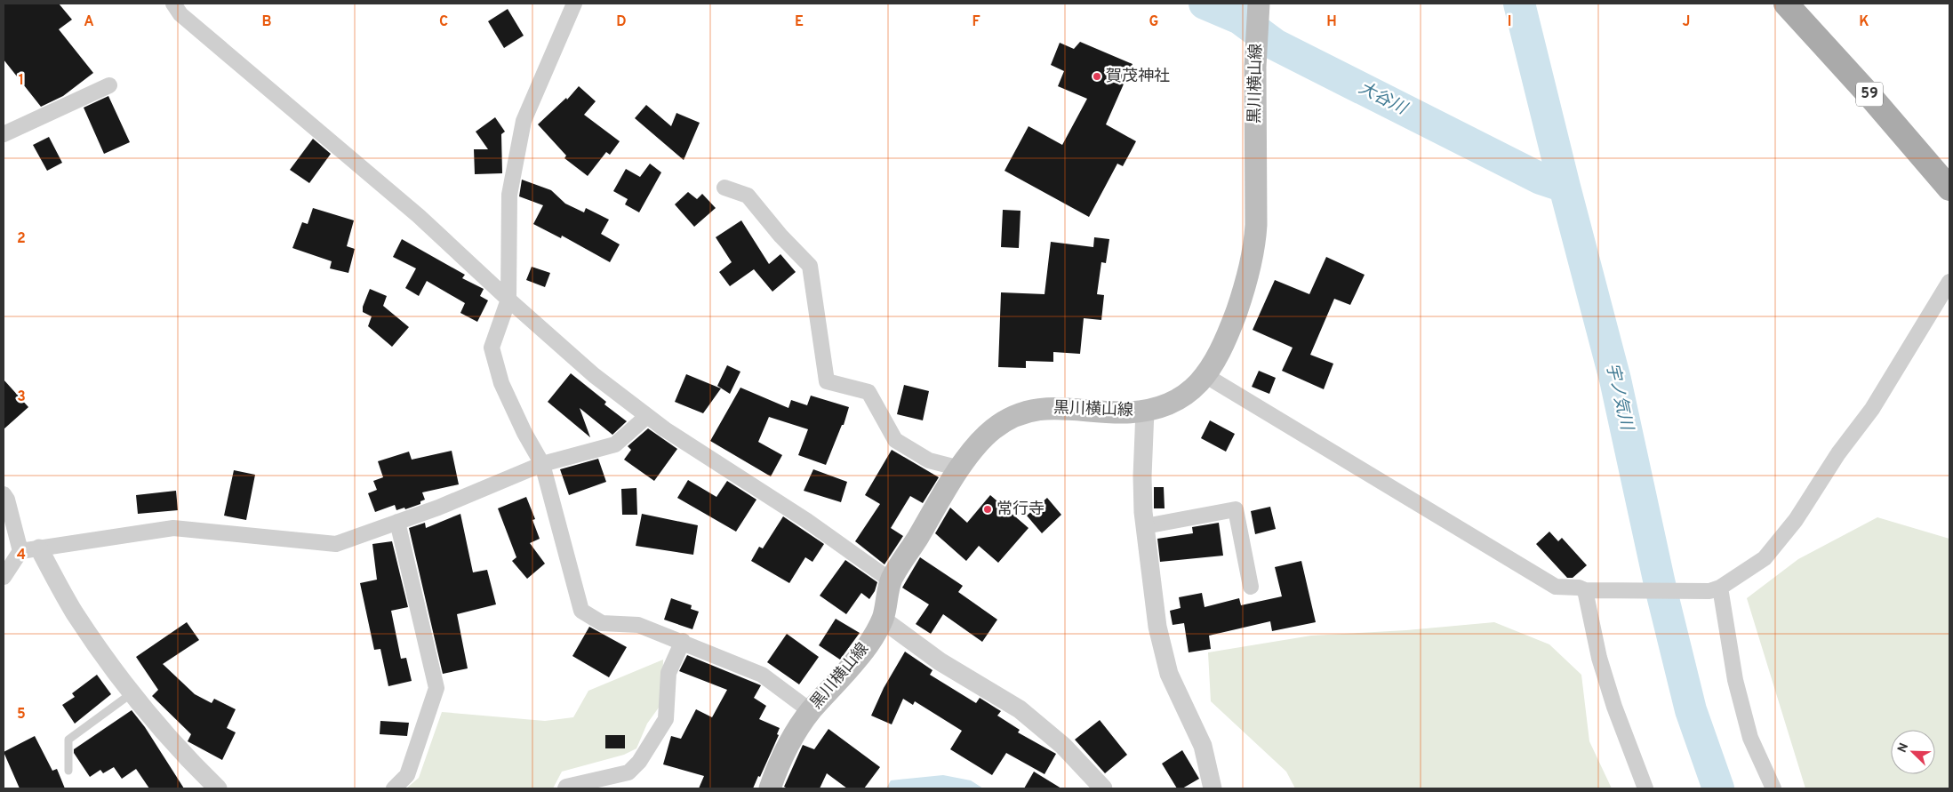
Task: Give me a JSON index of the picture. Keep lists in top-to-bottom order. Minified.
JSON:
{"streets":{"main road":["黒川横山線","59"]},"water":["大谷川","宇ノ気川"],"places":["賀茂神社","常行寺"],"north":"top left","grid":{"columns":["A","B","C","D","E","F","G","H","I","J","K"],"rows":["1","2","3","4","5"]}}
